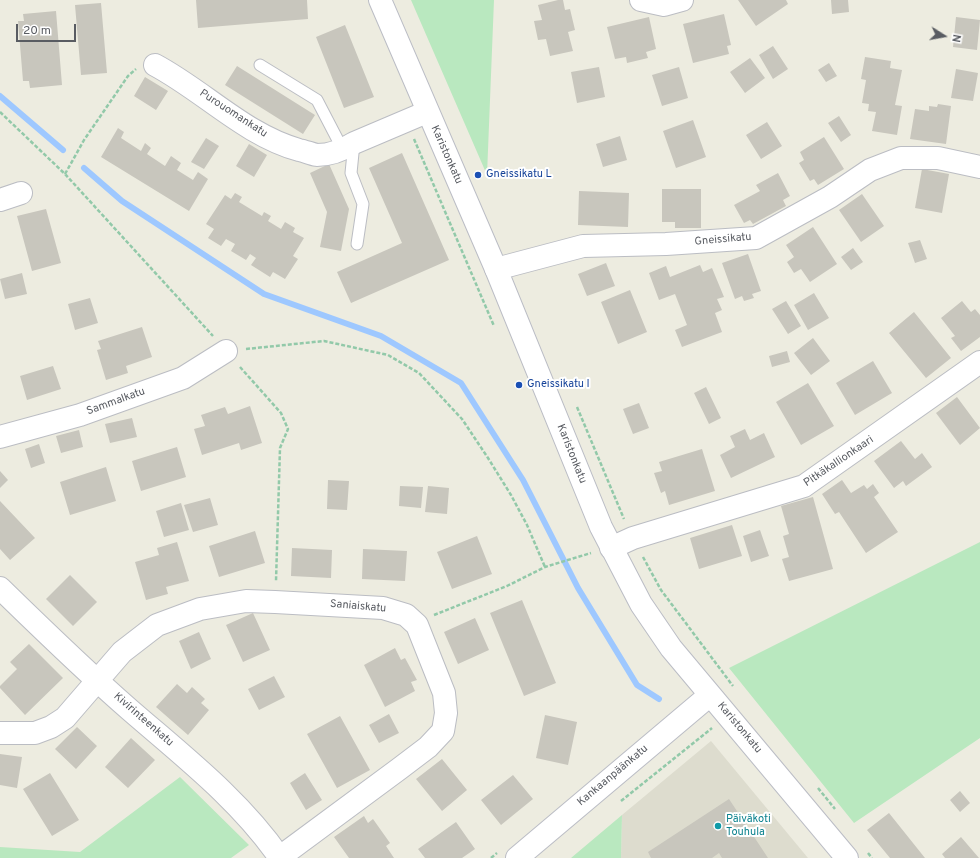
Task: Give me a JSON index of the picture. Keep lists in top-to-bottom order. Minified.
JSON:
{"streets":{"street":["Purouomankatu","Karistonkatu","Gneissikatu","Sammalkatu","Pitkäkallionkaari","Saniaiskatu","Kivirinteenkatu","Kankaanpäänkatu"]},"crossings":[["Purouomankatu","Karistonkatu"],["Karistonkatu","Gneissikatu"],["Karistonkatu","Pitkäkallionkaari"],["Karistonkatu","Kankaanpäänkatu"],["Saniaiskatu","Kivirinteenkatu"]],"places":["Gneissikatu L","Gneissikatu I","Päiväkoti Touhula"],"scale_bar":"20 m","north":"right"}
